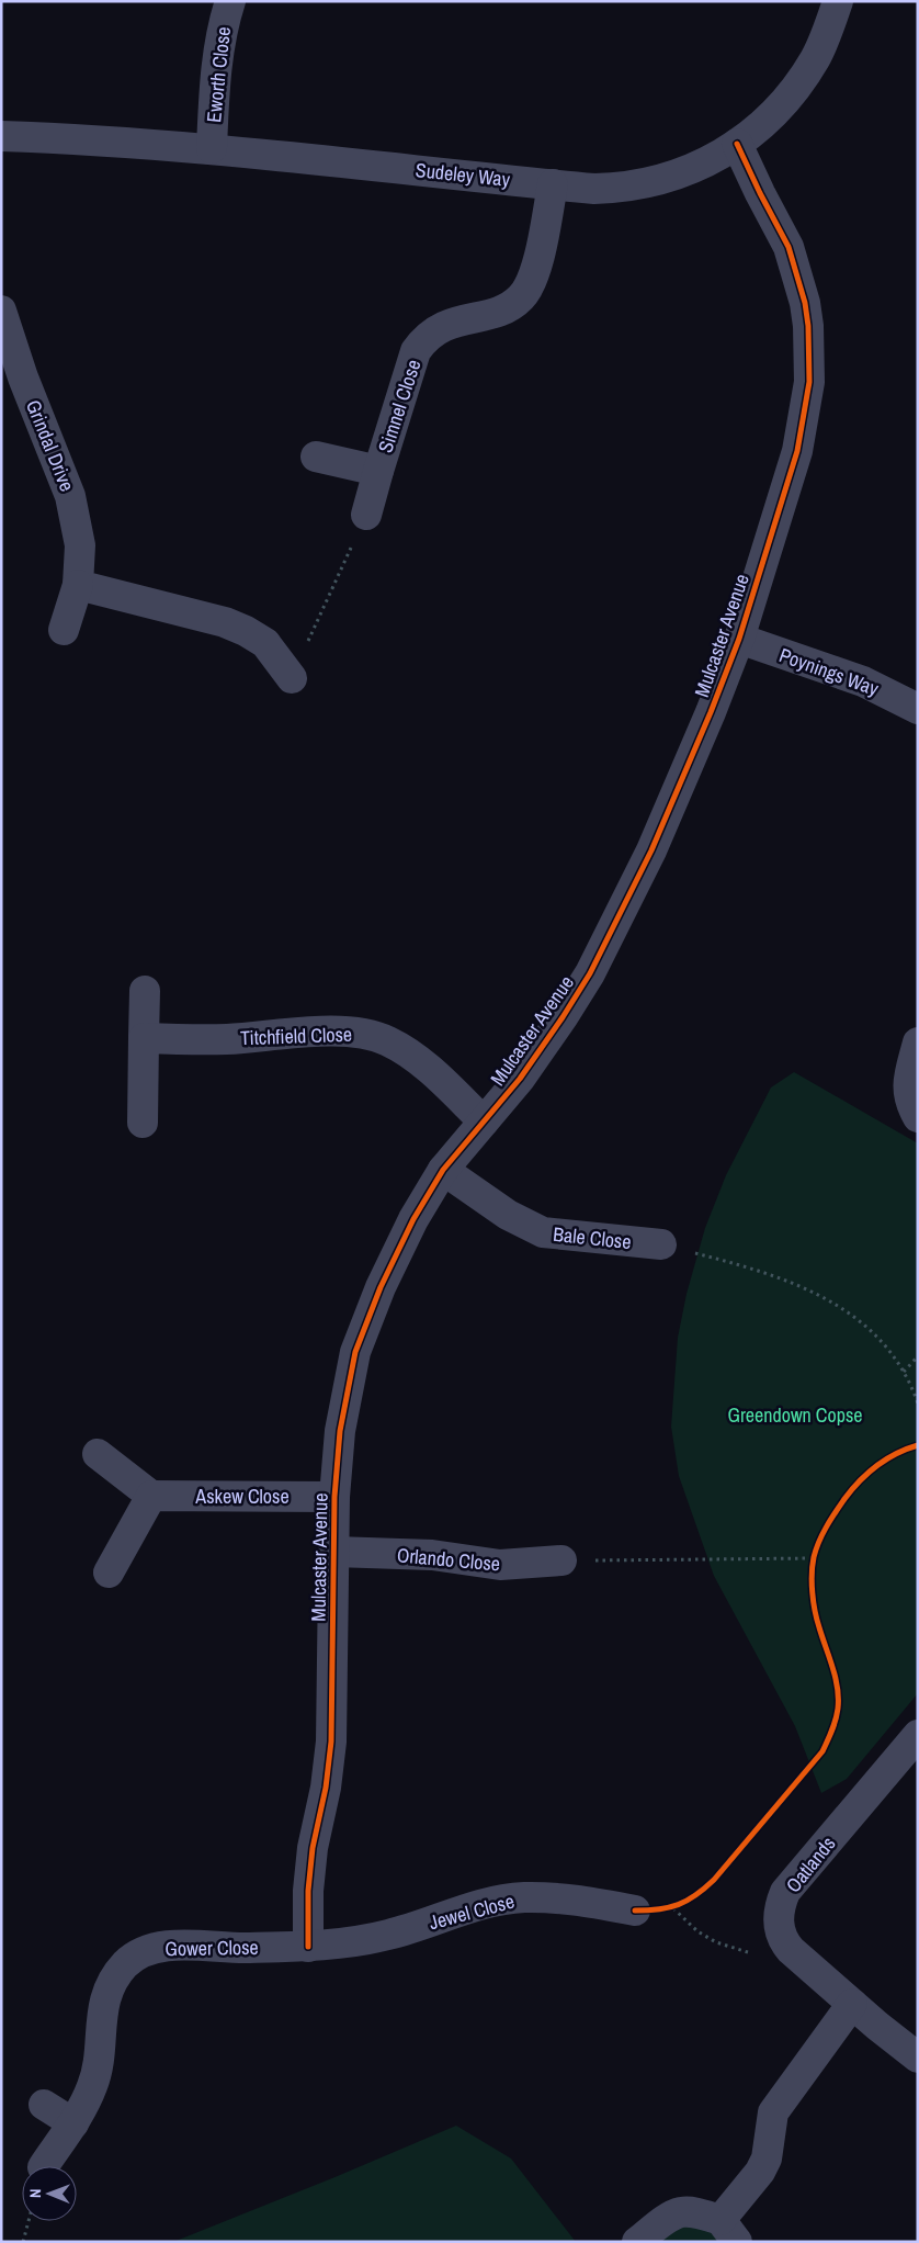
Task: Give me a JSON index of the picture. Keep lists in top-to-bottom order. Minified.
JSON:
{"streets":{"street":["Eworth Close","Sudeley Way","Simnel Close","Grindal Drive","Mulcaster Avenue","Poynings Way","Titchfield Close","Bale Close","Askew Close","Orlando Close","Oatlands","Jewel Close","Gower Close"]},"crossings":[["Eworth Close","Sudeley Way"],["Sudeley Way","Simnel Close"],["Sudeley Way","Mulcaster Avenue"],["Mulcaster Avenue","Poynings Way"],["Mulcaster Avenue","Titchfield Close"],["Mulcaster Avenue","Bale Close"],["Mulcaster Avenue","Askew Close"],["Mulcaster Avenue","Orlando Close"],["Mulcaster Avenue","Jewel Close"],["Mulcaster Avenue","Gower Close"],["Jewel Close","Gower Close"]],"parks":["Greendown Copse"],"north":"left"}
